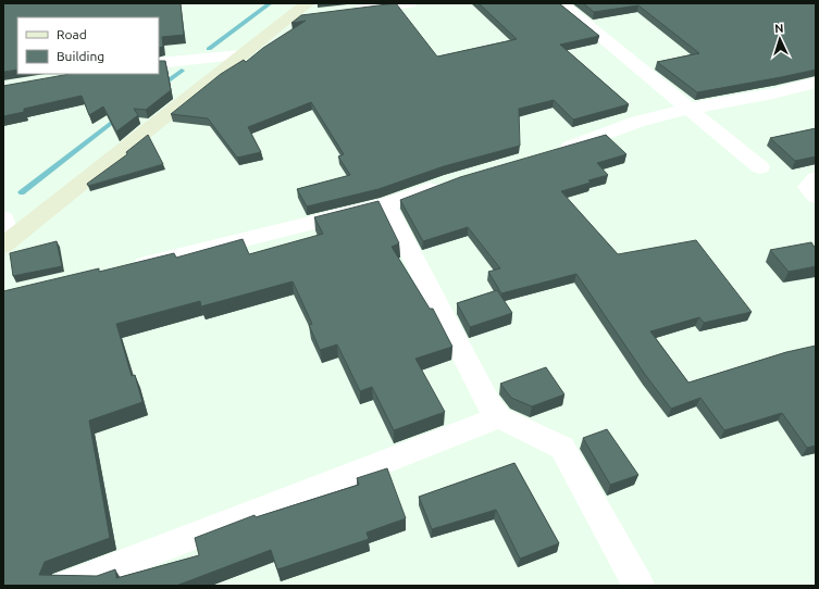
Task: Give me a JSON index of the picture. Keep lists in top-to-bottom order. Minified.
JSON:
{"legend":["Road","Building"],"north":"top"}
